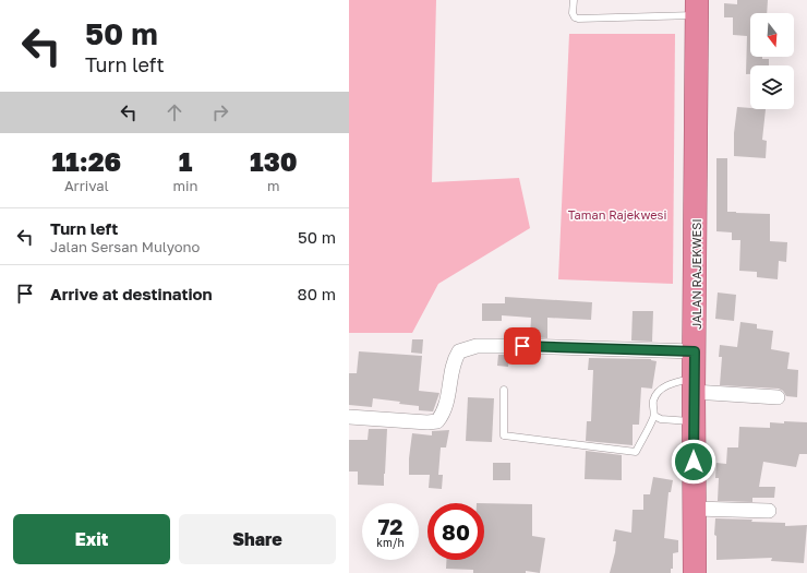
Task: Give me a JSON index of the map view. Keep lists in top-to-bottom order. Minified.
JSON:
{"streets":{"highway":["JALAN RAJEKWESI"]},"parks":["Taman Rajekwesi"],"north":"bottom","page":{"turn":["50 m","Turn left"],"eta":["11:26","Arrival","1","min","130","m"],"list":[{"name":"Turn left","note":"Jalan Sersan Mulyono","value":"50 m"},{"name":"Arrive at destination","value":"80 m"}],"speed":"72 km/h","limit":"80","buttons":["Exit","Share"]}}
